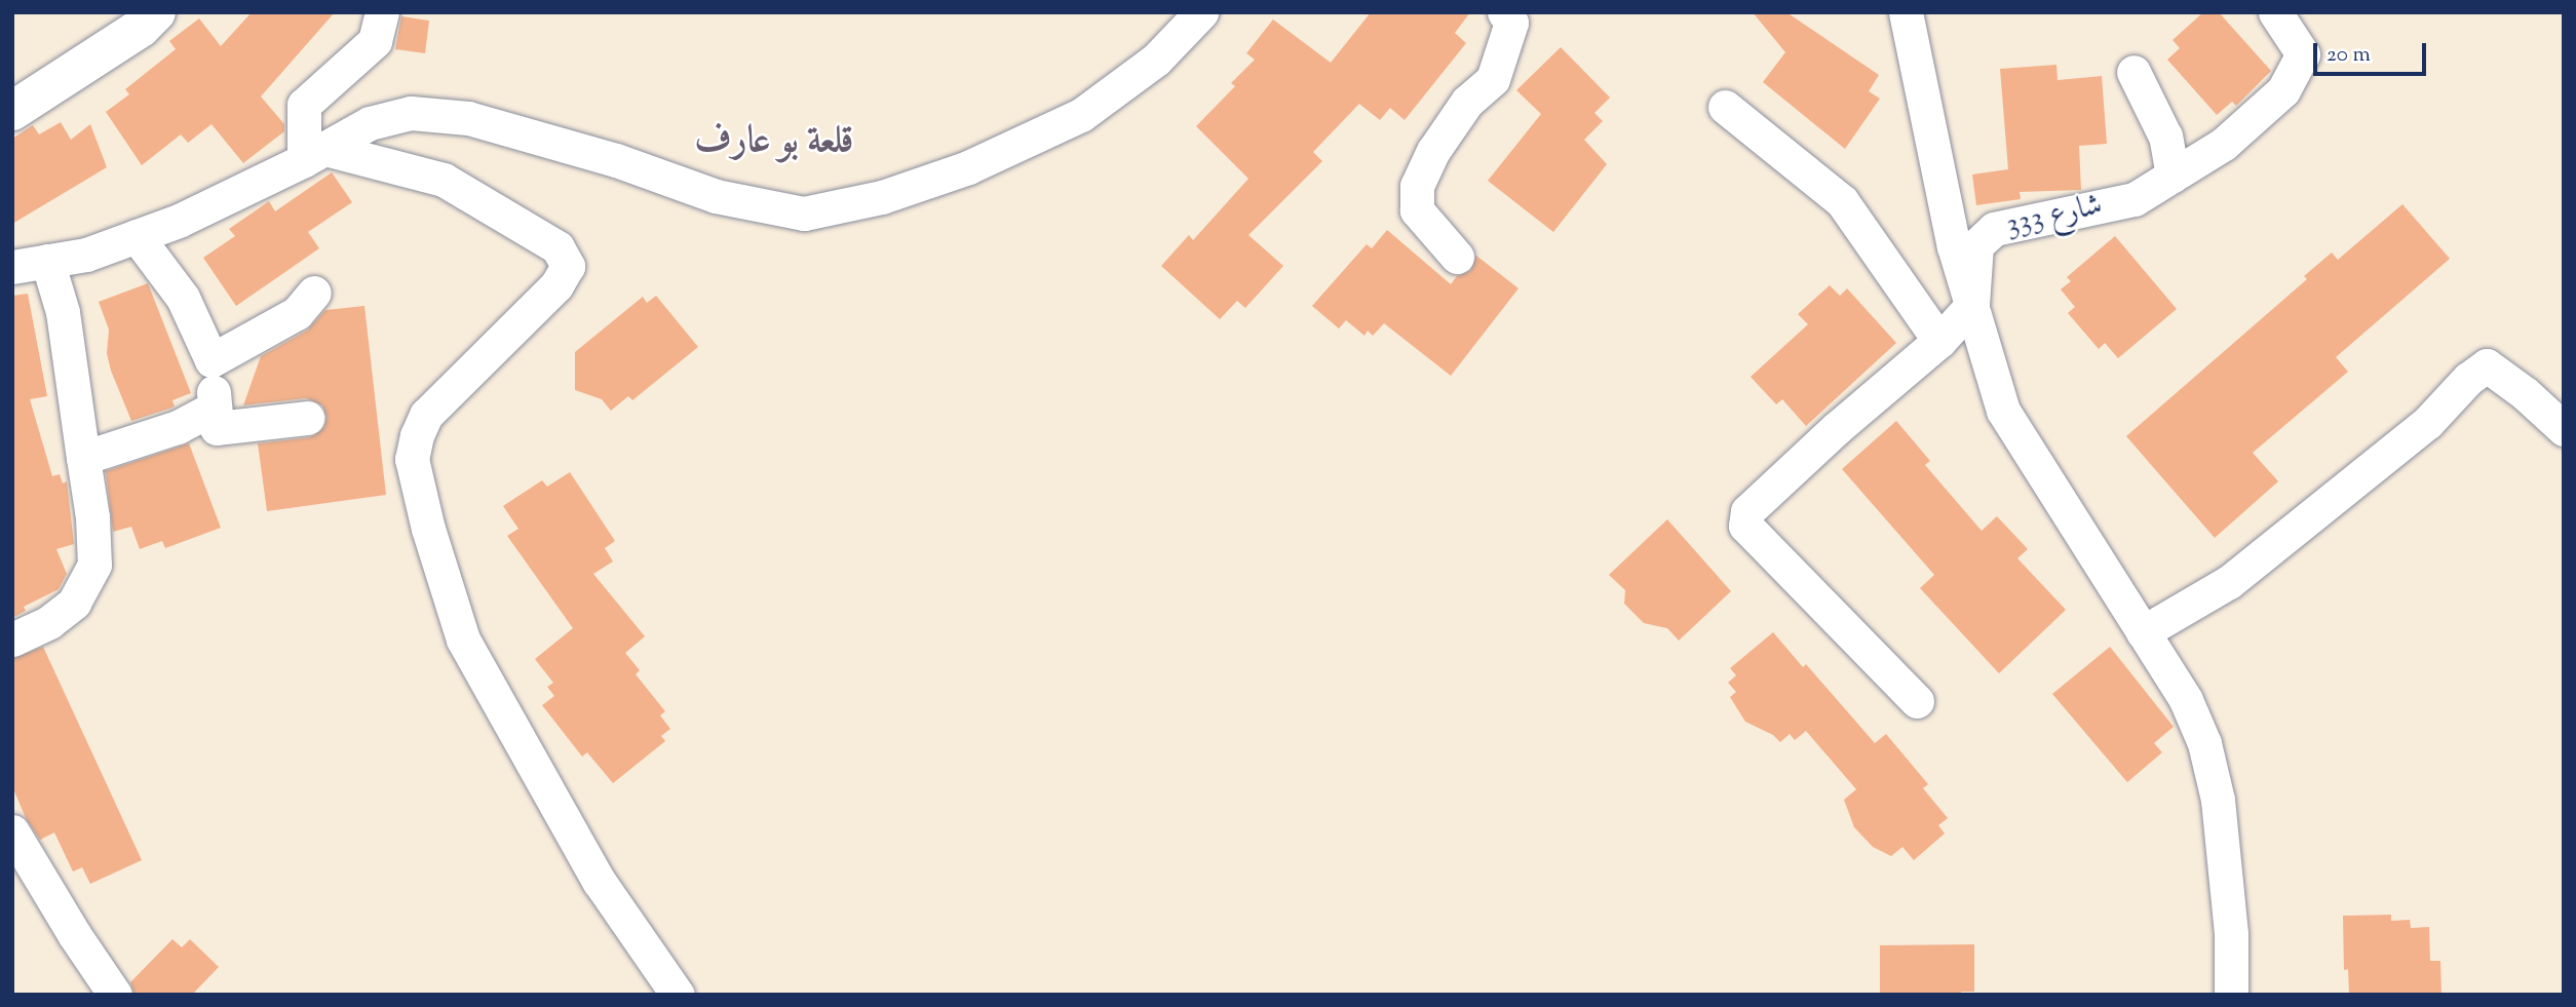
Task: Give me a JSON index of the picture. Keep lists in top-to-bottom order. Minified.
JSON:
{"streets":{"street":["شارع 333"]},"districts":["قلعة بو عارف"],"scale_bar":"20 m"}
